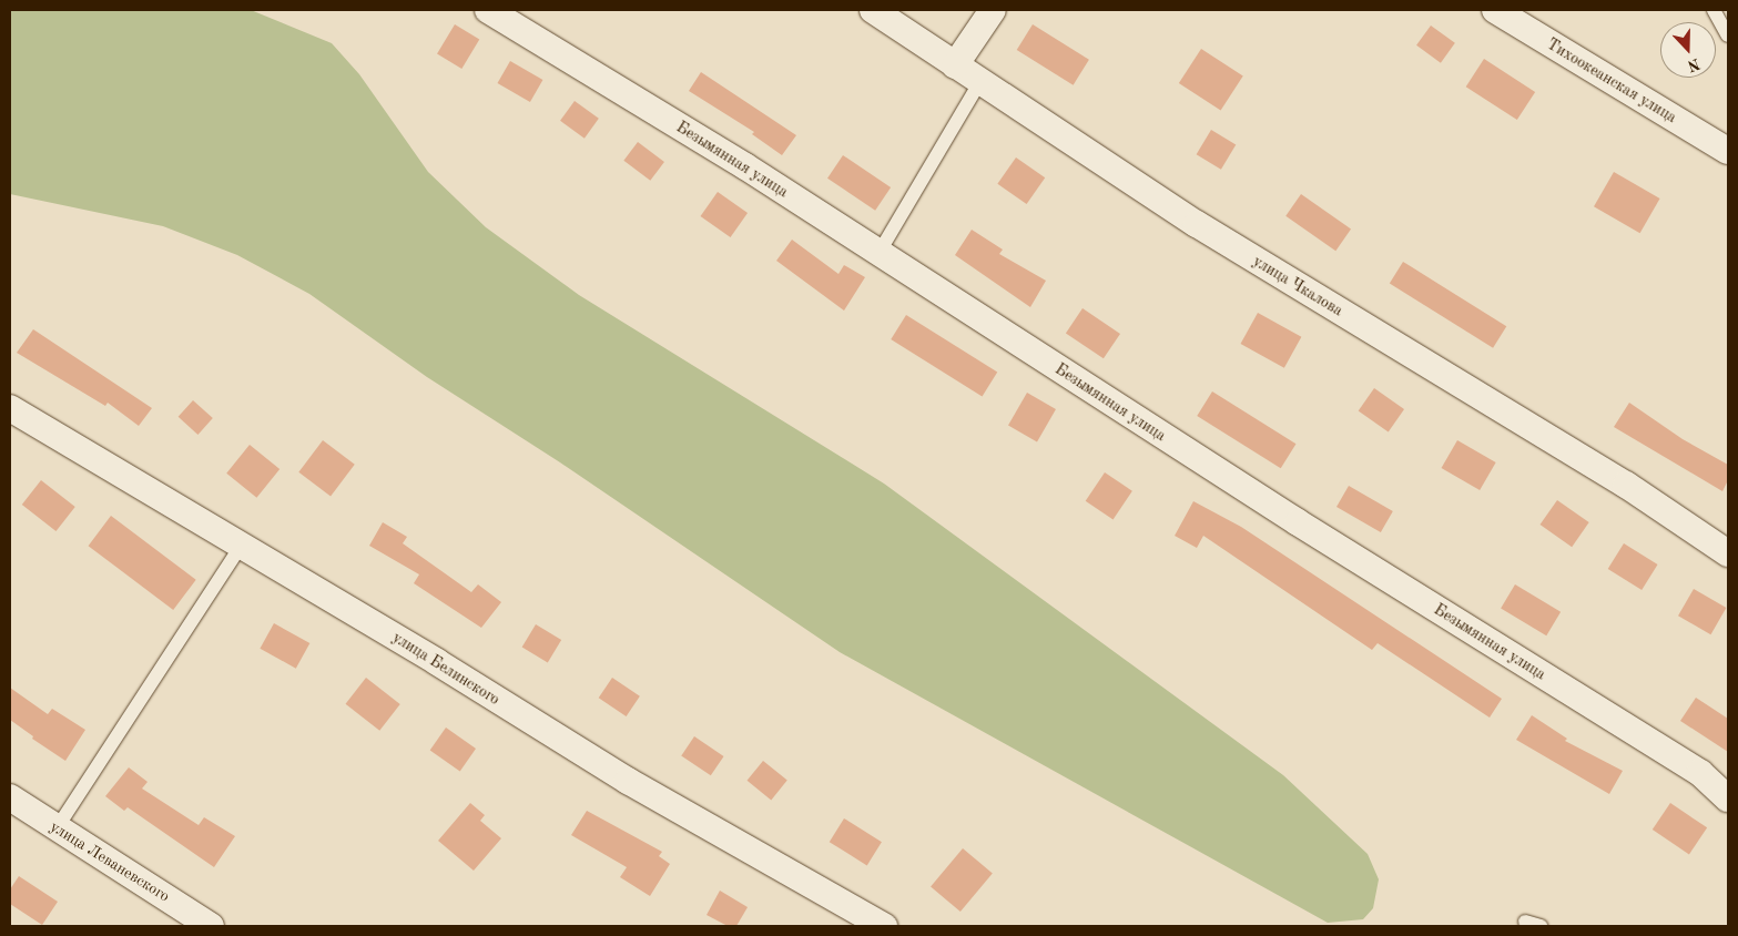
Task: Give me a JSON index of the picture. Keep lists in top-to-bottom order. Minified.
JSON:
{"streets":{"street":["Тихоокеанская улица","Безымянная улица","улица Чкалова","улица Белинского","улица Леваневского"]},"north":"bottom"}
